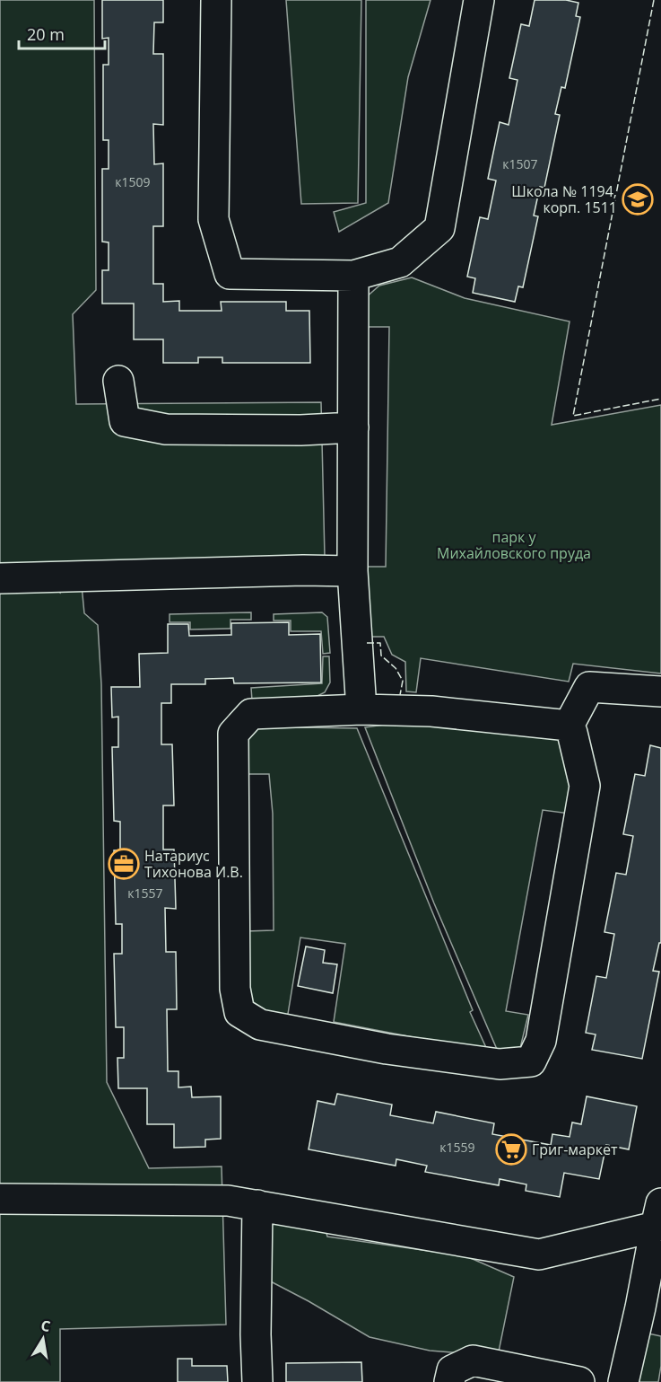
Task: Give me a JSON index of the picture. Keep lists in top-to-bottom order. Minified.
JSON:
{"parks":["парк у Михайловского пруда"],"places":{"school or university":["Школа № 1194, корп. 1511"],"office":["Натариус Тихонова И.В."],"supermarket":["Григ-маркет"]},"house_numbers":["к1507","к1509","к1557","к1559"],"scale_bar":"20 m","north":"top"}
